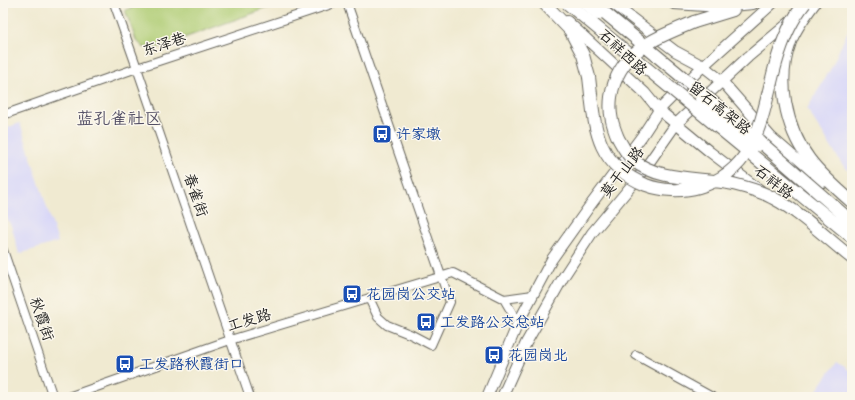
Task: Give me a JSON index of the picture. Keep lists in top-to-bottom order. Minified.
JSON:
{"streets":{"highway":["留石高架路"],"main road":["石祥西路","莫干山路","石祥路"],"street":["东泽巷","春雀街","秋霞街","工发路"]},"crossings":[["东泽巷","春雀街"],["石祥西路","莫干山路"],["石祥西路","石祥路"],["莫干山路","石祥路"],["春雀街","工发路"]],"districts":["蓝孔雀社区"],"places":{"bus stop":["许家墩","花园岗公交站","工发路公交总站","花园岗北","工发路秋霞街口"]}}
